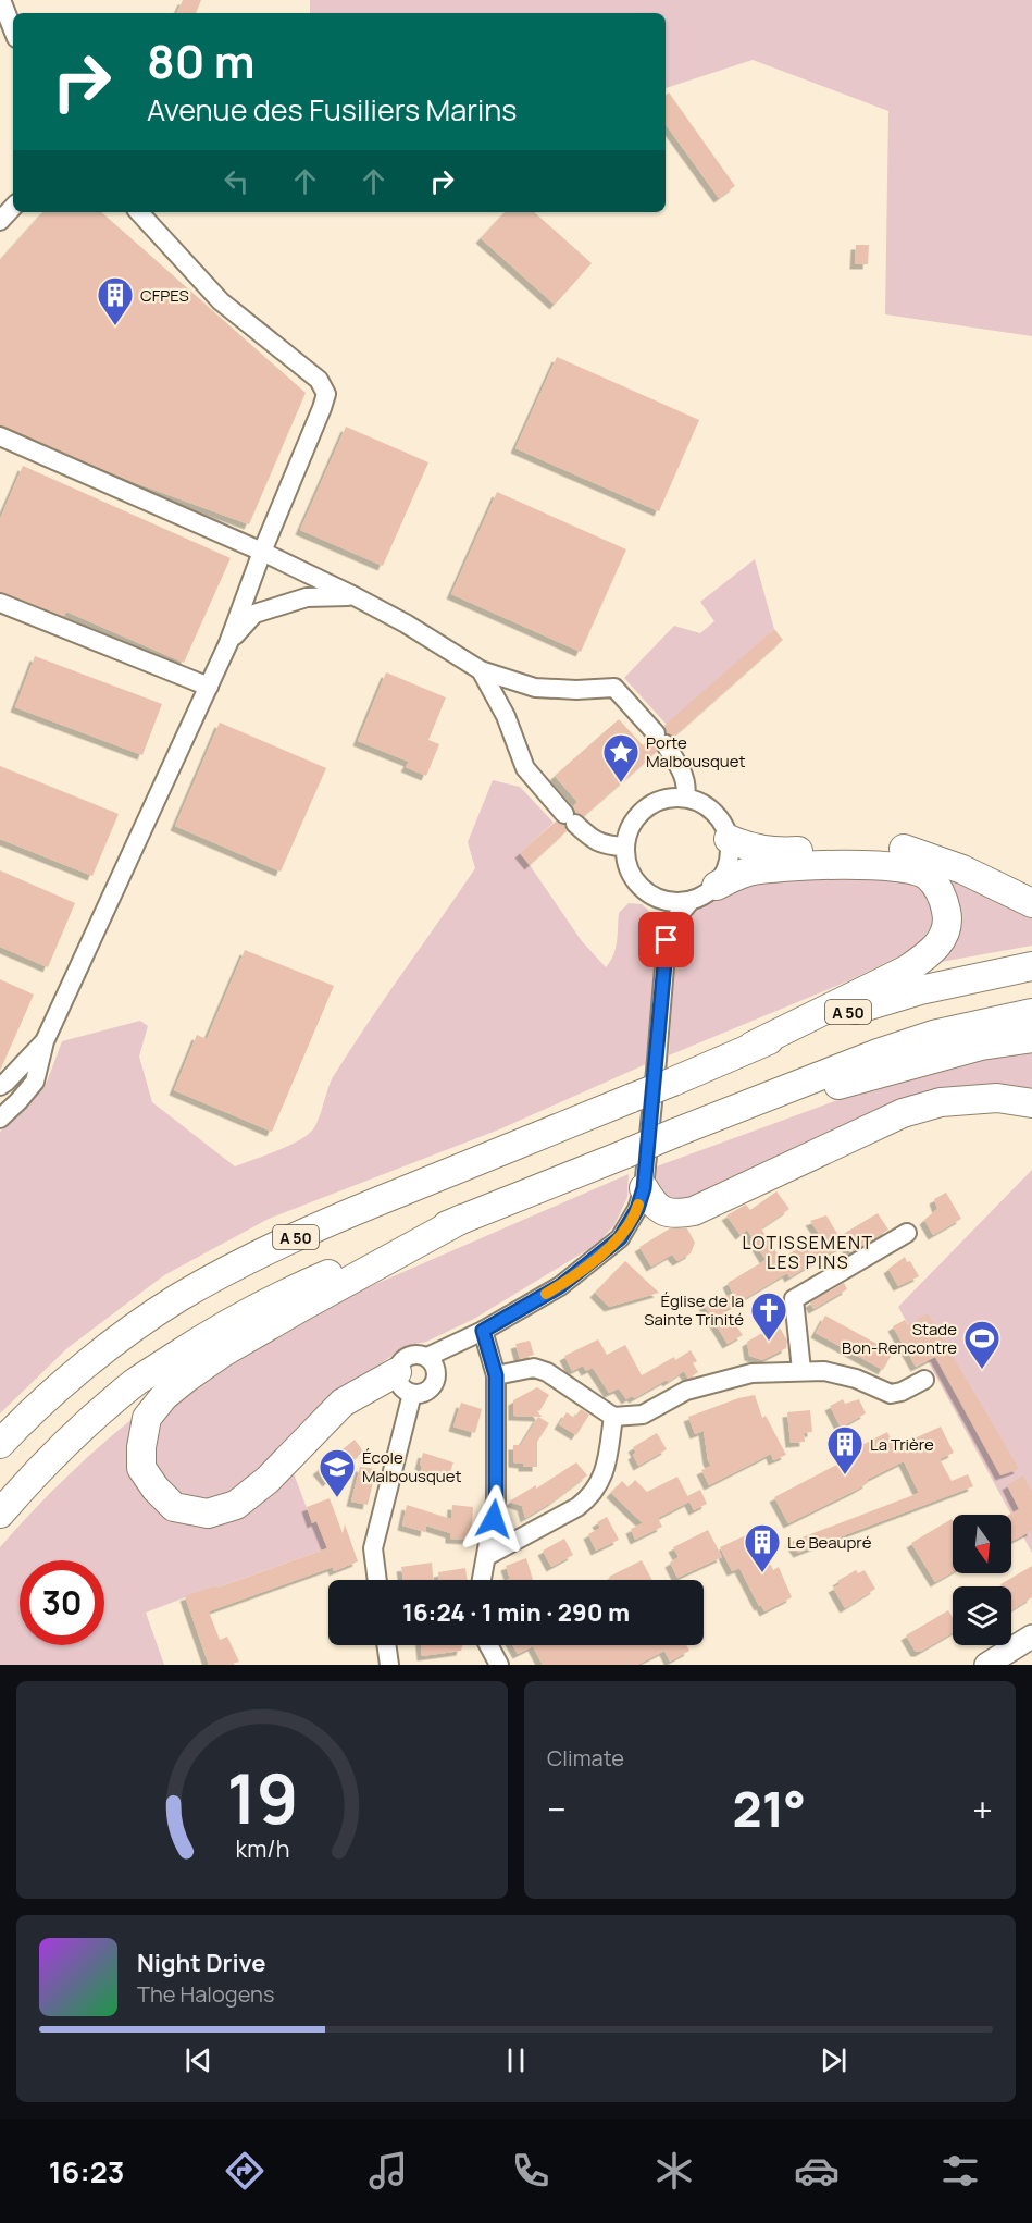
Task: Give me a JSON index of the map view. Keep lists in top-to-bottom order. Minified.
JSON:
{"streets":{"highway":["A 50"]},"districts":["LOTISSEMENT LES PINS"],"places":{"building":["CFPES","La Trière","Le Beaupré"],"place":["Porte Malbousquet"],"church":["Église de la Sainte Trinité"],"sports":["Stade Bon-Rencontre"],"school or university":["École Malbousquet"]},"north":"bottom","page":{"turn":["80 m","Avenue des Fusiliers Marins"],"limit":"30","trip":"16:24 · 1 min · 290 m","tile":"Climate","heat":["−","21°","+"],"song":["Night Drive","The Halogens"],"tabs":"16:23","gauge":["19","km/h"]}}
